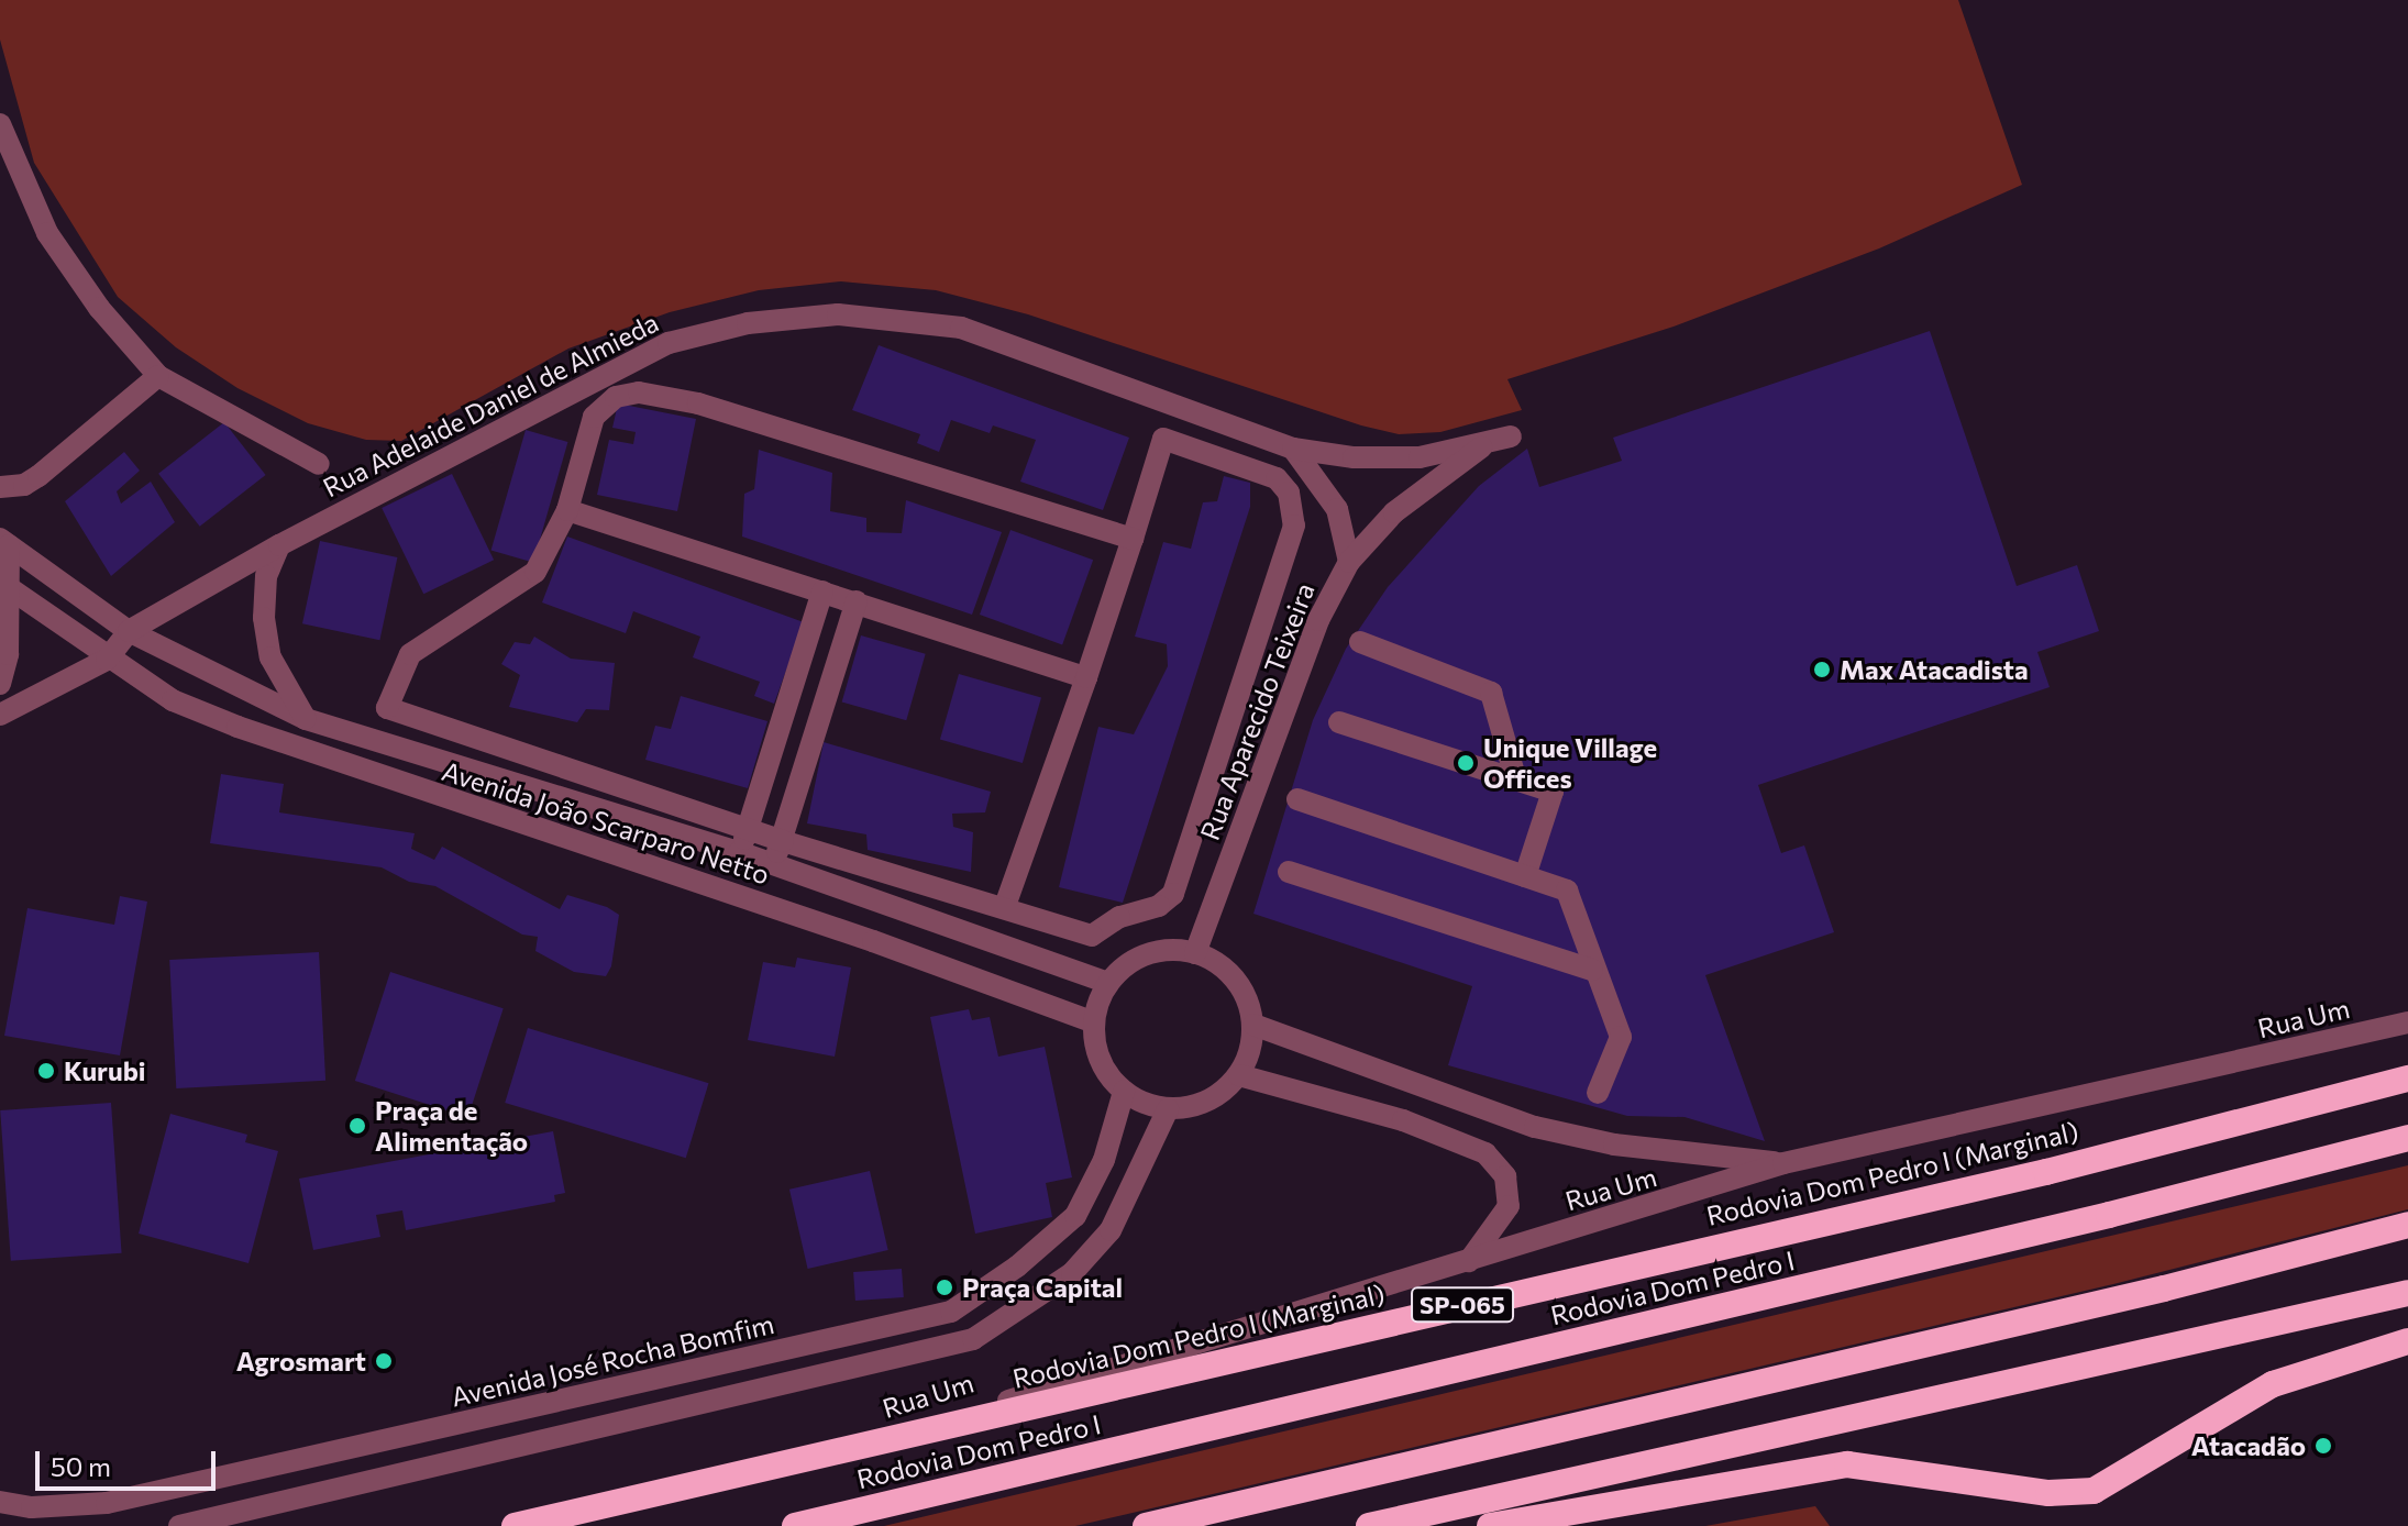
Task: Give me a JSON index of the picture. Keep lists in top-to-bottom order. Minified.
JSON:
{"streets":{"highway":["Rodovia Dom Pedro I (Marginal)","Rodovia Dom Pedro I","SP-065"],"street":["Rua Adelaide Daniel de Almieda","Rua Aparecido Teixeira","Avenida João Scarparo Netto","Rua Um","Avenida José Rocha Bomfim"]},"crossings":[["Rua Adelaide Daniel de Almieda","Rua Aparecido Teixeira"],["Rua Adelaide Daniel de Almieda","Avenida João Scarparo Netto"],["Rua Aparecido Teixeira","Avenida João Scarparo Netto"],["Rua Aparecido Teixeira","Avenida José Rocha Bomfim"],["Avenida João Scarparo Netto","Avenida José Rocha Bomfim"],["Rua Um","Rodovia Dom Pedro I (Marginal)"]],"places":["Max Atacadista","Unique Village Offices","Kurubi","Praça de Alimentação","Praça Capital","Agrosmart","Atacadão"],"scale_bar":"50 m"}
